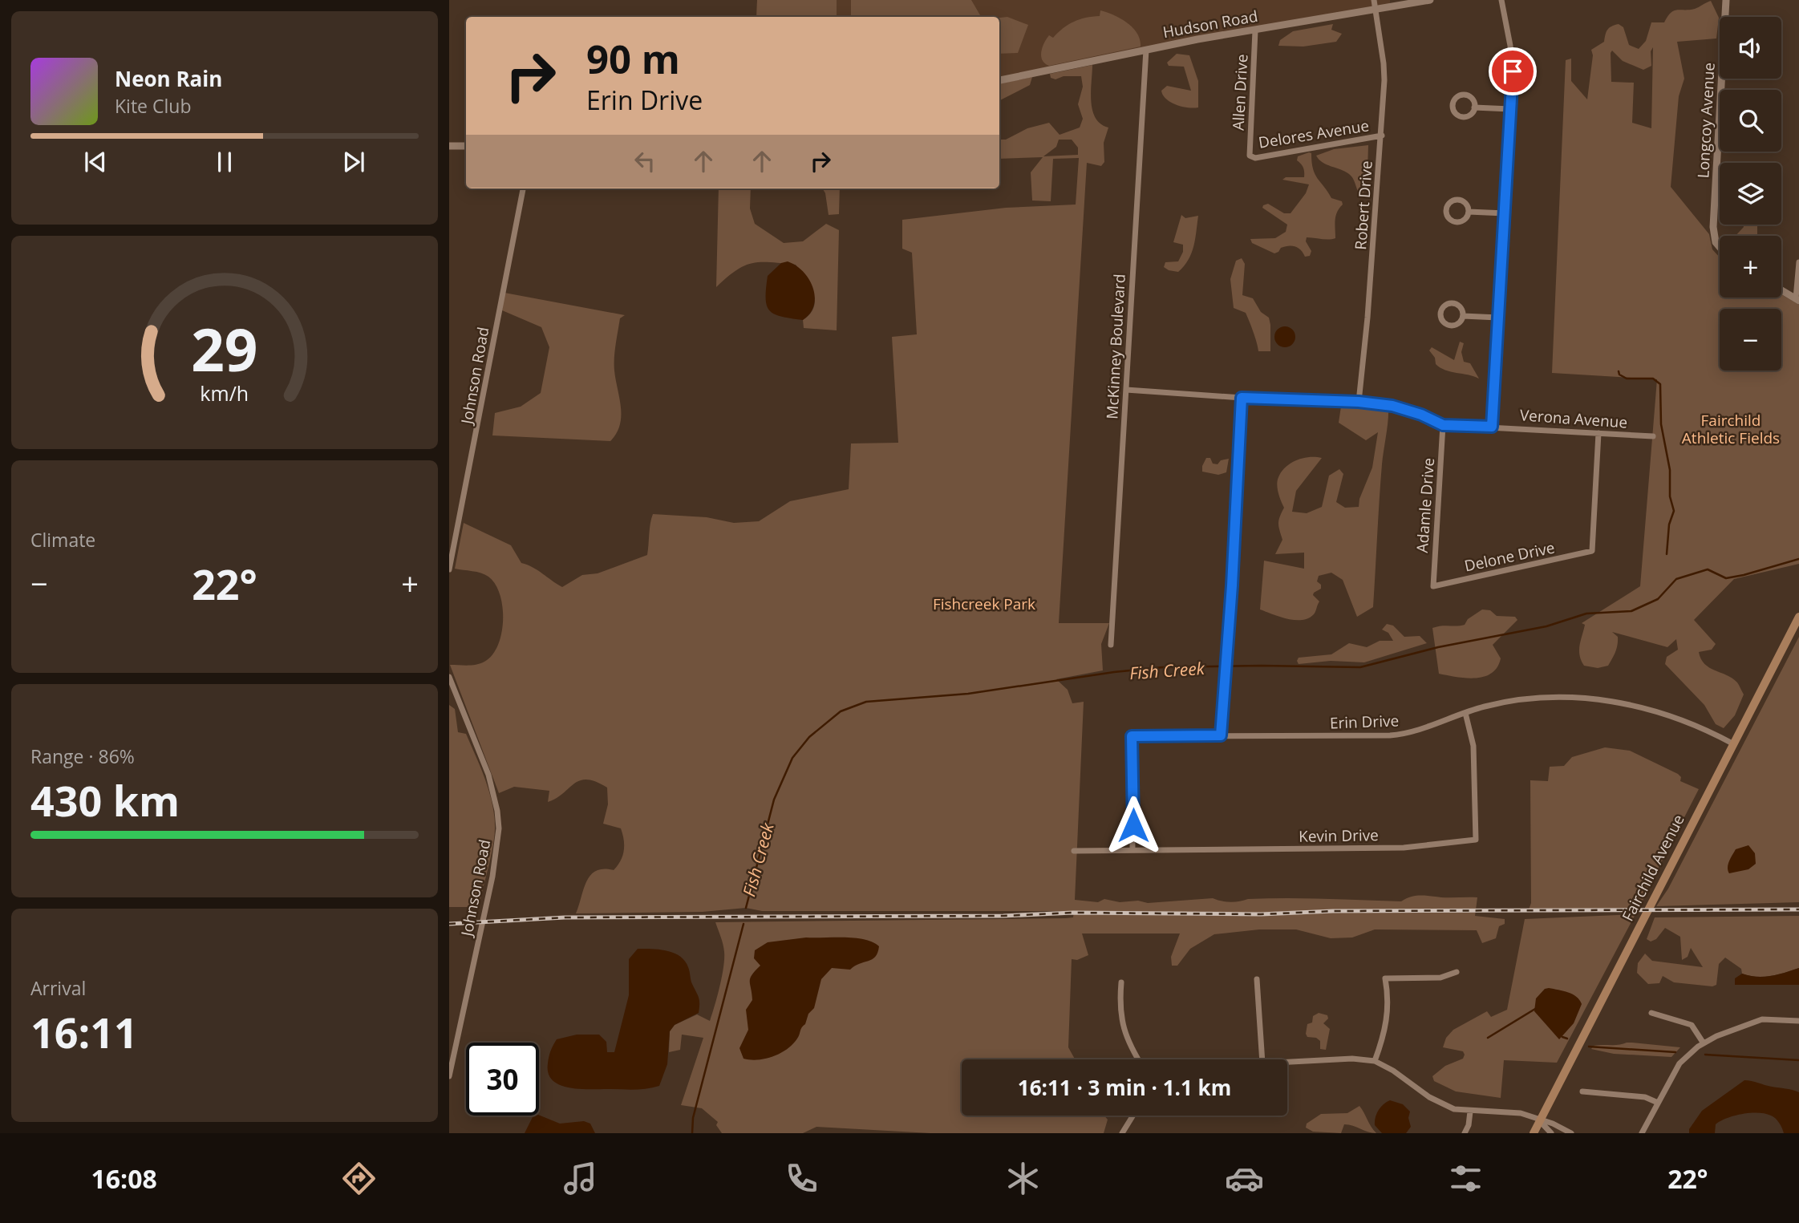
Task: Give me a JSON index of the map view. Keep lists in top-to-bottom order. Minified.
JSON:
{"streets":{"main road":["Fairchild Avenue"],"street":["Hudson Road","Allen Drive","Longcoy Avenue","Delores Avenue","Robert Drive","McKinney Boulevard","Johnson Road","Verona Avenue","Adamle Drive","Delone Drive","Erin Drive","Kevin Drive"]},"crossings":[["Hudson Road","Allen Drive"],["Hudson Road","Robert Drive"],["Hudson Road","McKinney Boulevard"],["Allen Drive","Delores Avenue"],["Delores Avenue","Robert Drive"],["Robert Drive","Verona Avenue"],["McKinney Boulevard","Verona Avenue"],["Verona Avenue","Adamle Drive"],["Verona Avenue","Delone Drive"],["Adamle Drive","Delone Drive"],["Erin Drive","Kevin Drive"],["Erin Drive","Fairchild Avenue"]],"water":["Fish Creek"],"parks":["Fairchild Athletic Fields","Fishcreek Park"],"page":{"map_buttons":["+","−"],"turn":["90 m","Erin Drive"],"song":["Neon Rain","Kite Club"],"tile":["Climate",["Range · 86%","430 km"],["Arrival","16:11"]],"heat":["−","22°","+"],"limit":"30","trip":"16:11 · 3 min · 1.1 km","tabs":["16:08","22°"],"gauge":["29","km/h"]}}
